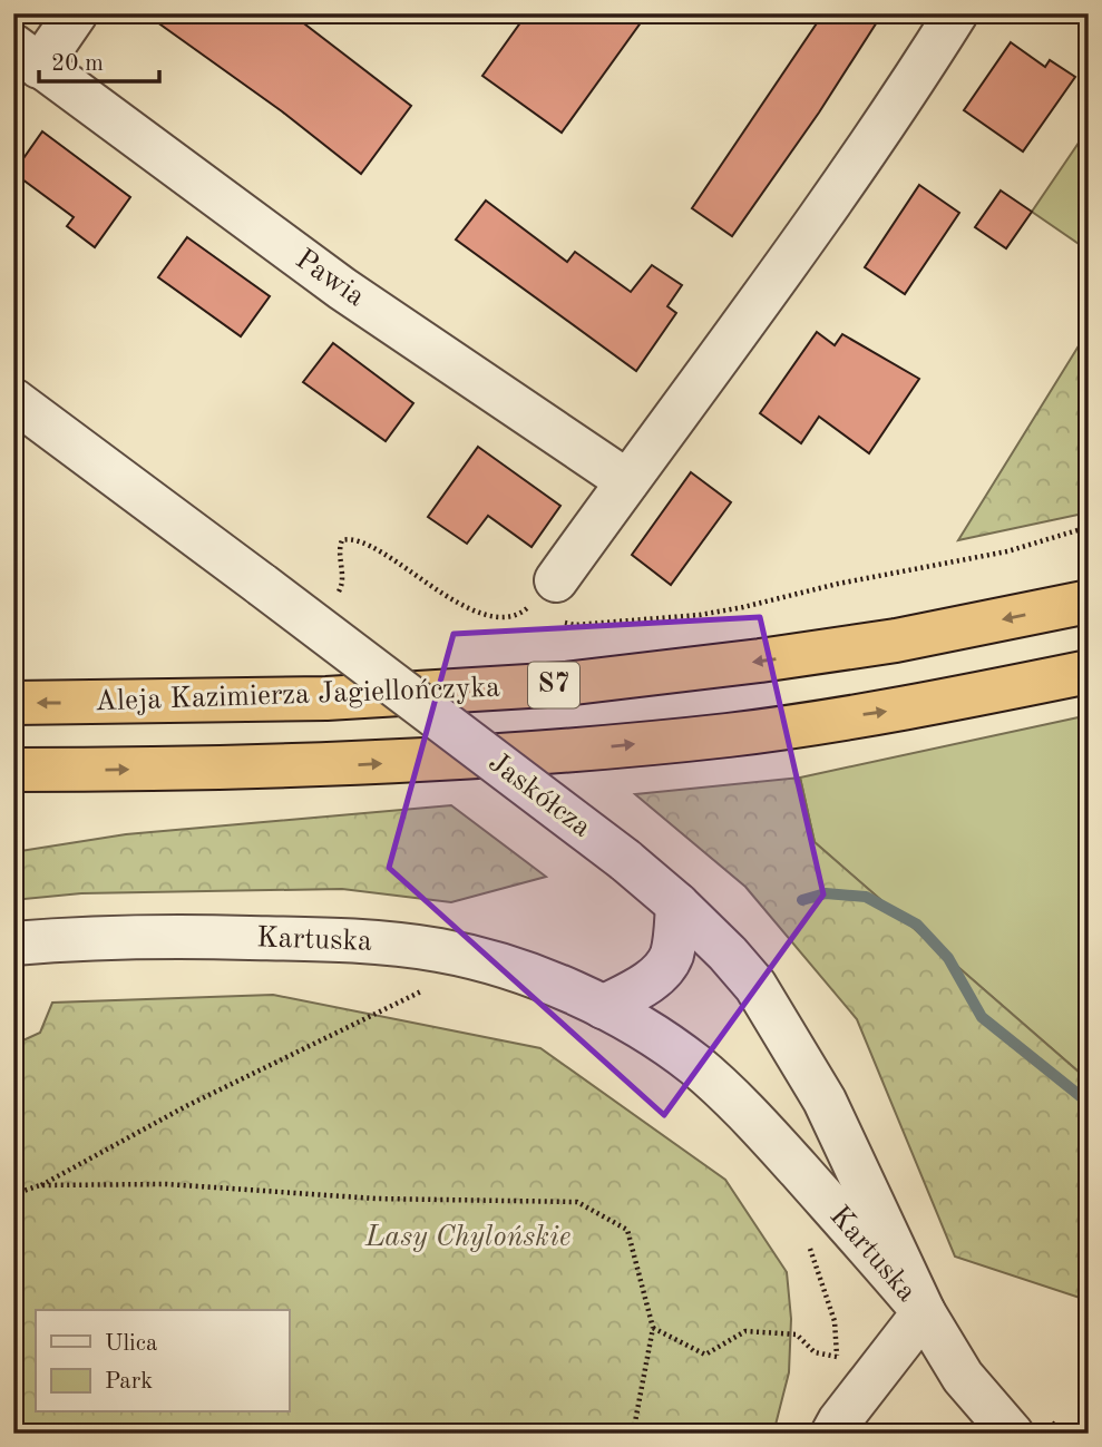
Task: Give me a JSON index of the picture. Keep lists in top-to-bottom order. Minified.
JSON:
{"streets":{"highway":["S7","Aleja Kazimierza Jagiellończyka"],"street":["Pawia","Jaskółcza","Kartuska"]},"crossings":[["Jaskółcza","Kartuska"]],"parks":["Lasy Chylońskie"],"legend":["Ulica","Park"],"scale_bar":"20 m"}
